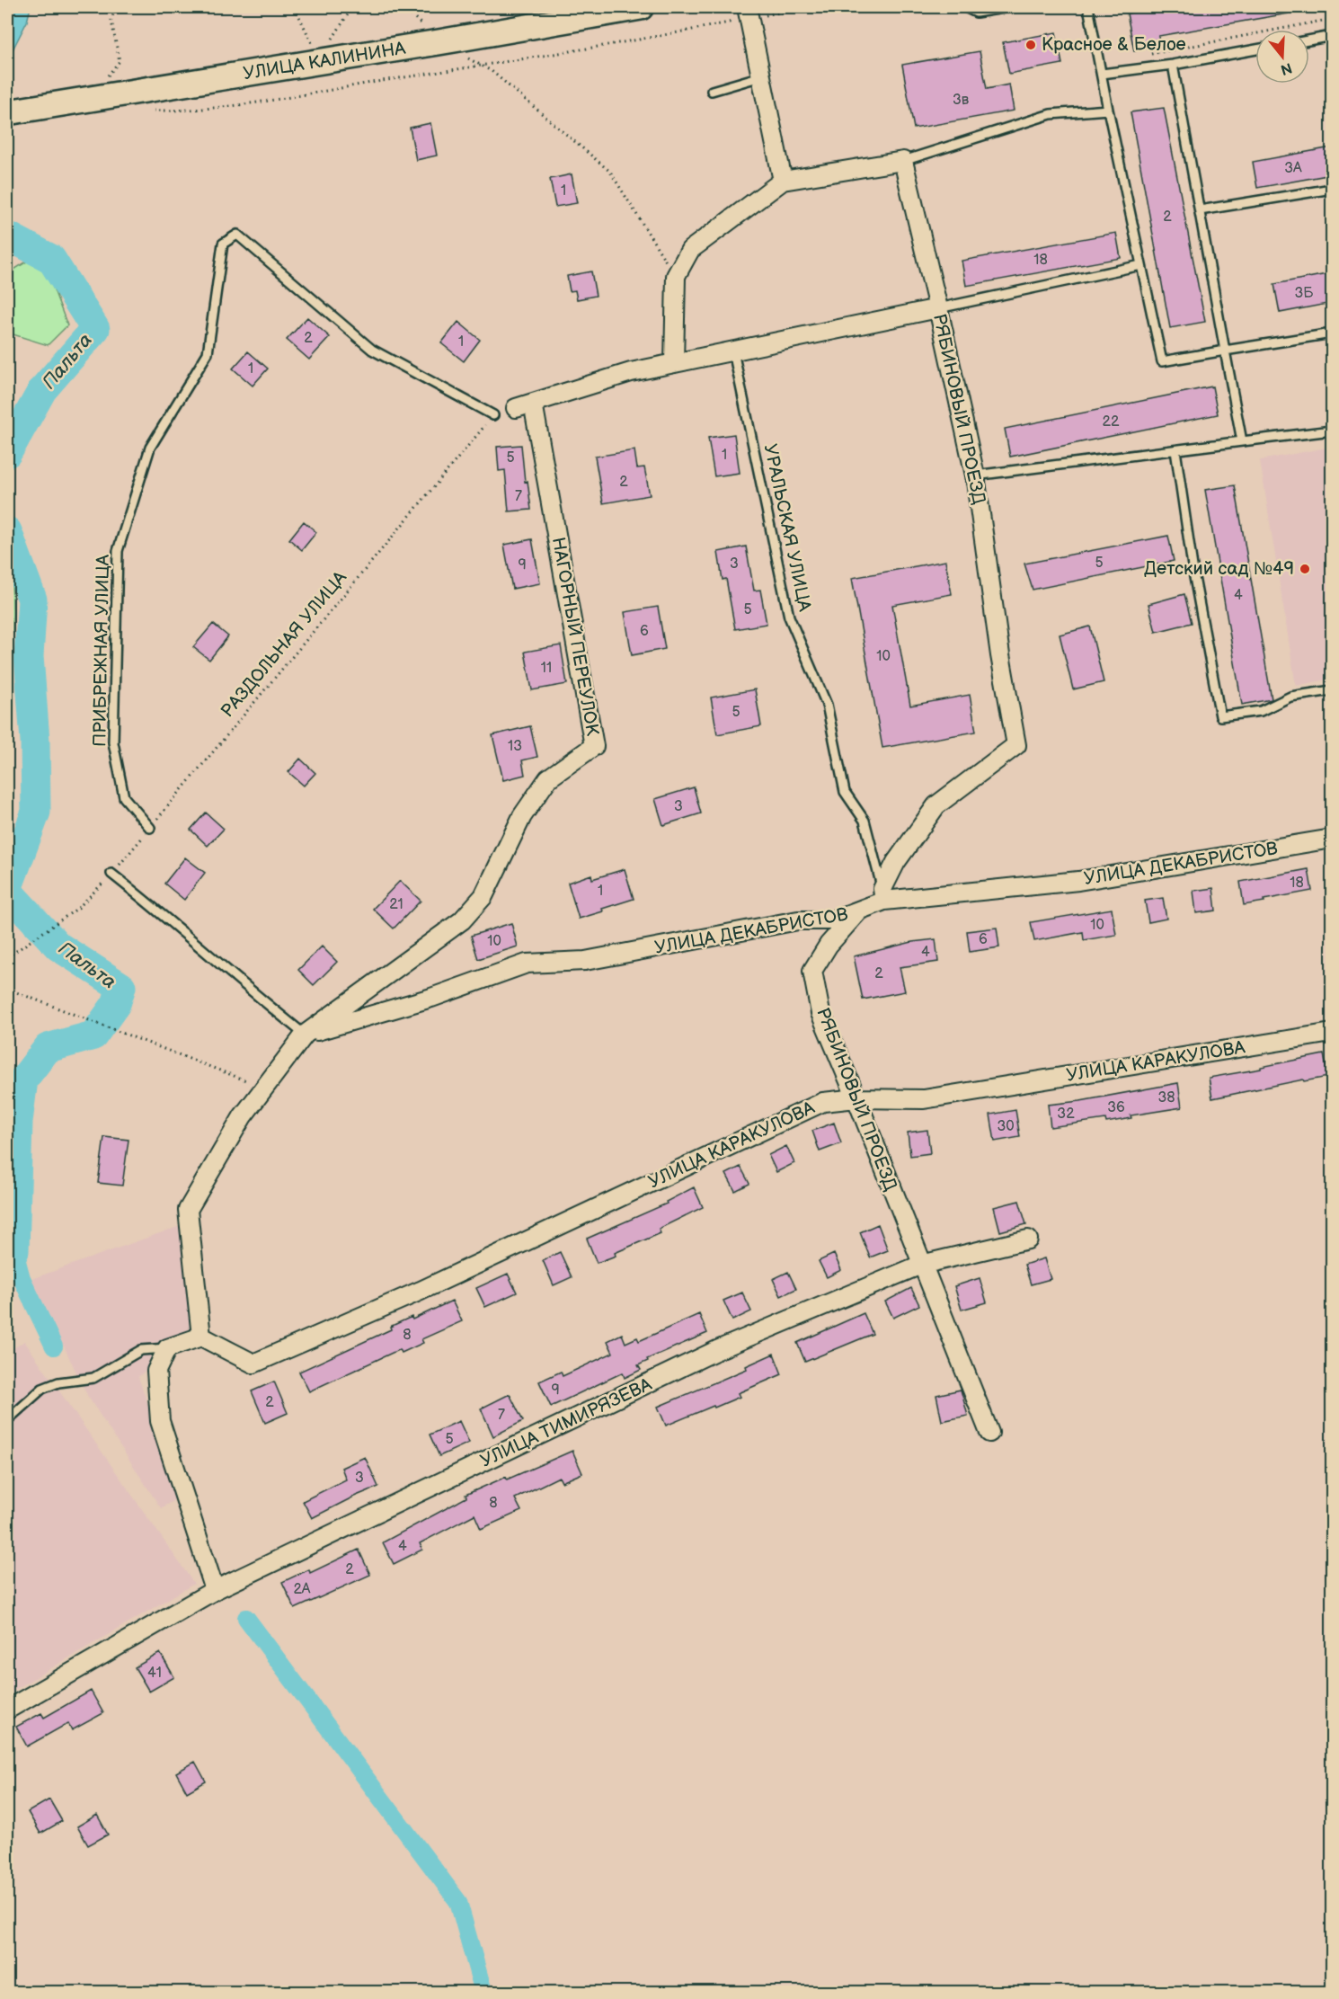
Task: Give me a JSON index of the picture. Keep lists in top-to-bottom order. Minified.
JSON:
{"streets":{"main road":["УЛИЦА КАЛИНИНА"],"street":["РЯБИНОВЫЙ ПРОЕЗД","НАГОРНЫЙ ПЕРЕУЛОК","УЛИЦА ДЕКАБРИСТОВ","УЛИЦА КАРАКУЛОВА","УЛИЦА ТИМИРЯЗЕВА"],"lane":["УРАЛЬСКАЯ УЛИЦА","ПРИБРЕЖНАЯ УЛИЦА"],"path":["РАЗДОЛЬНАЯ УЛИЦА"]},"crossings":[["РЯБИНОВЫЙ ПРОЕЗД","УРАЛЬСКАЯ УЛИЦА"],["РЯБИНОВЫЙ ПРОЕЗД","УЛИЦА ДЕКАБРИСТОВ"],["РЯБИНОВЫЙ ПРОЕЗД","УЛИЦА КАРАКУЛОВА"],["РЯБИНОВЫЙ ПРОЕЗД","УЛИЦА ТИМИРЯЗЕВА"],["УРАЛЬСКАЯ УЛИЦА","УЛИЦА ДЕКАБРИСТОВ"],["НАГОРНЫЙ ПЕРЕУЛОК","УЛИЦА ДЕКАБРИСТОВ"],["РАЗДОЛЬНАЯ УЛИЦА","ПРИБРЕЖНАЯ УЛИЦА"]],"water":["Пальта"],"places":["Красное & Белое","Детский сад №49"],"house_numbers":["3в","3А","1","2","18","3Б","2","1","1","22","1","5","2","7","5","3","9","4","5","6","10","11","5","13","3","18","1","21","10","6","10","4","2","38","36","32","30","8","9","2","7","5","3","8","4","2","2А","41"],"north":"bottom"}
